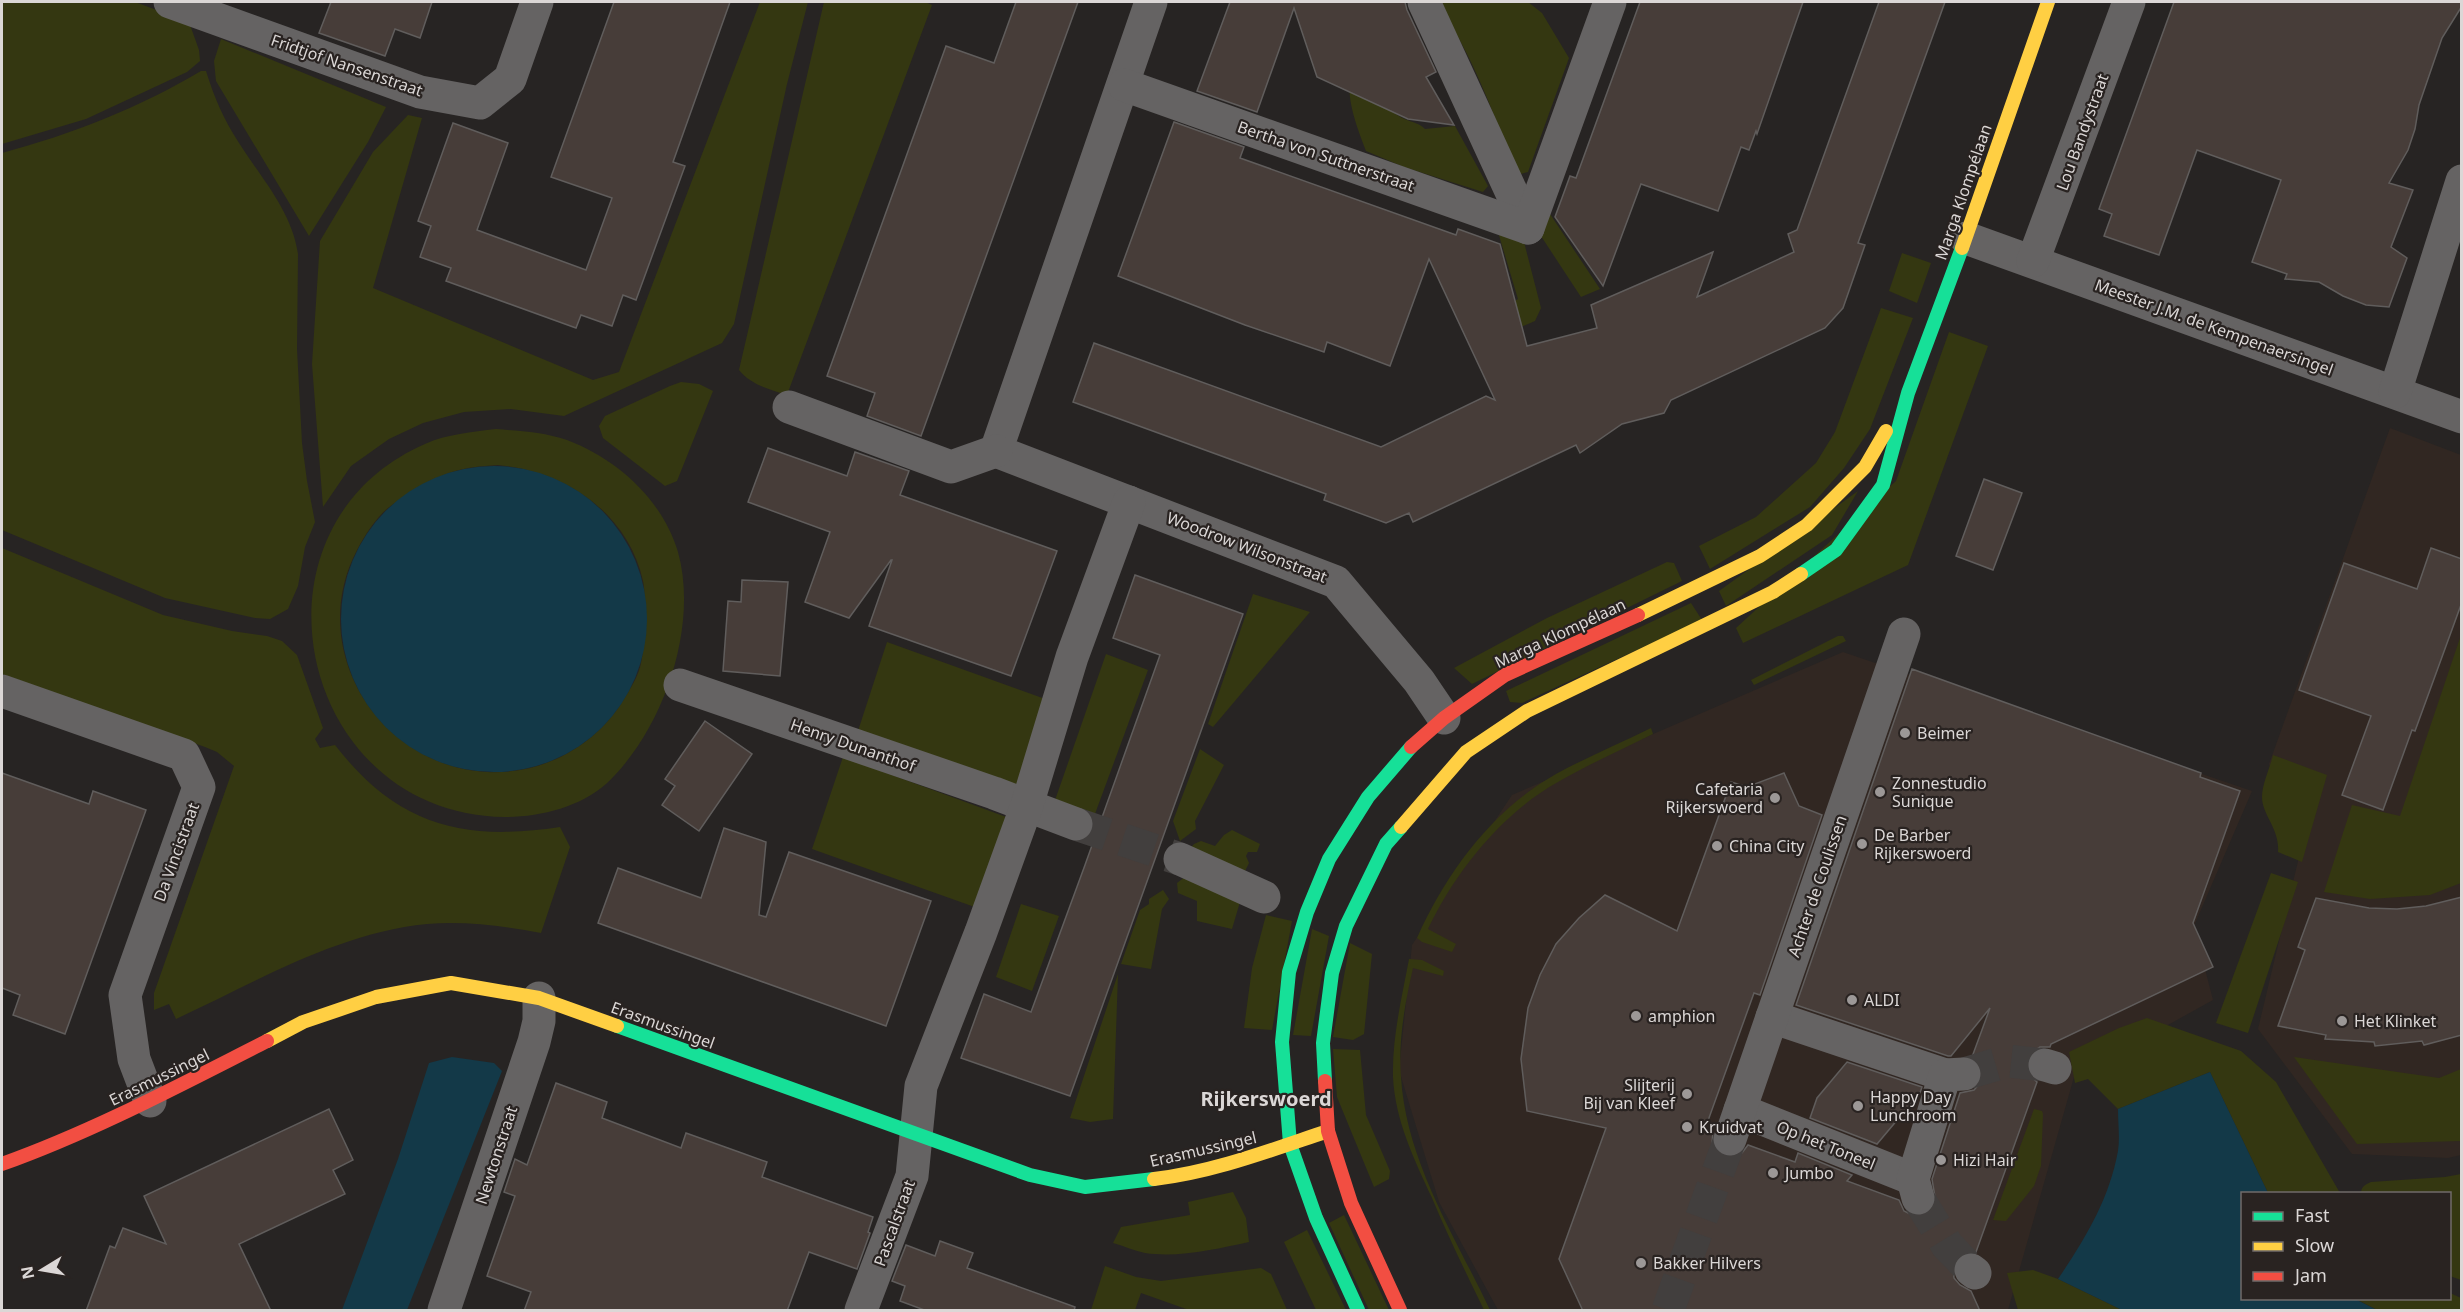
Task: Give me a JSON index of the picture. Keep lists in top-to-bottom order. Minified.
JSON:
{"streets":{"street":["Fridtjof Nansenstraat","Lou Bandystraat","Bertha von Suttnerstraat","Marga Klompélaan","Meester J.M. de Kempenaersingel","Woodrow Wilsonstraat","Henry Dunanthof","Da Vincistraat","Achter de Coulissen","Erasmussingel","Op het Toneel","Newtonstraat","Pascalstraat"]},"crossings":[["Lou Bandystraat","Meester J.M. de Kempenaersingel"],["Marga Klompélaan","Meester J.M. de Kempenaersingel"],["Marga Klompélaan","Woodrow Wilsonstraat"],["Marga Klompélaan","Erasmussingel"],["Da Vincistraat","Erasmussingel"],["Achter de Coulissen","Op het Toneel"],["Erasmussingel","Newtonstraat"],["Erasmussingel","Pascalstraat"]],"districts":["Rijkerswoerd"],"places":["Beimer","Zonnestudio Sunique","Cafetaria Rijkerswoerd","De Barber Rijkerswoerd","China City","ALDI","amphion","Het Klinket","Slijterij Bij van Kleef","Happy Day Lunchroom","Kruidvat","Hizi Hair","Jumbo","Bakker Hilvers"],"legend":["Fast","Slow","Jam"],"north":"left"}
